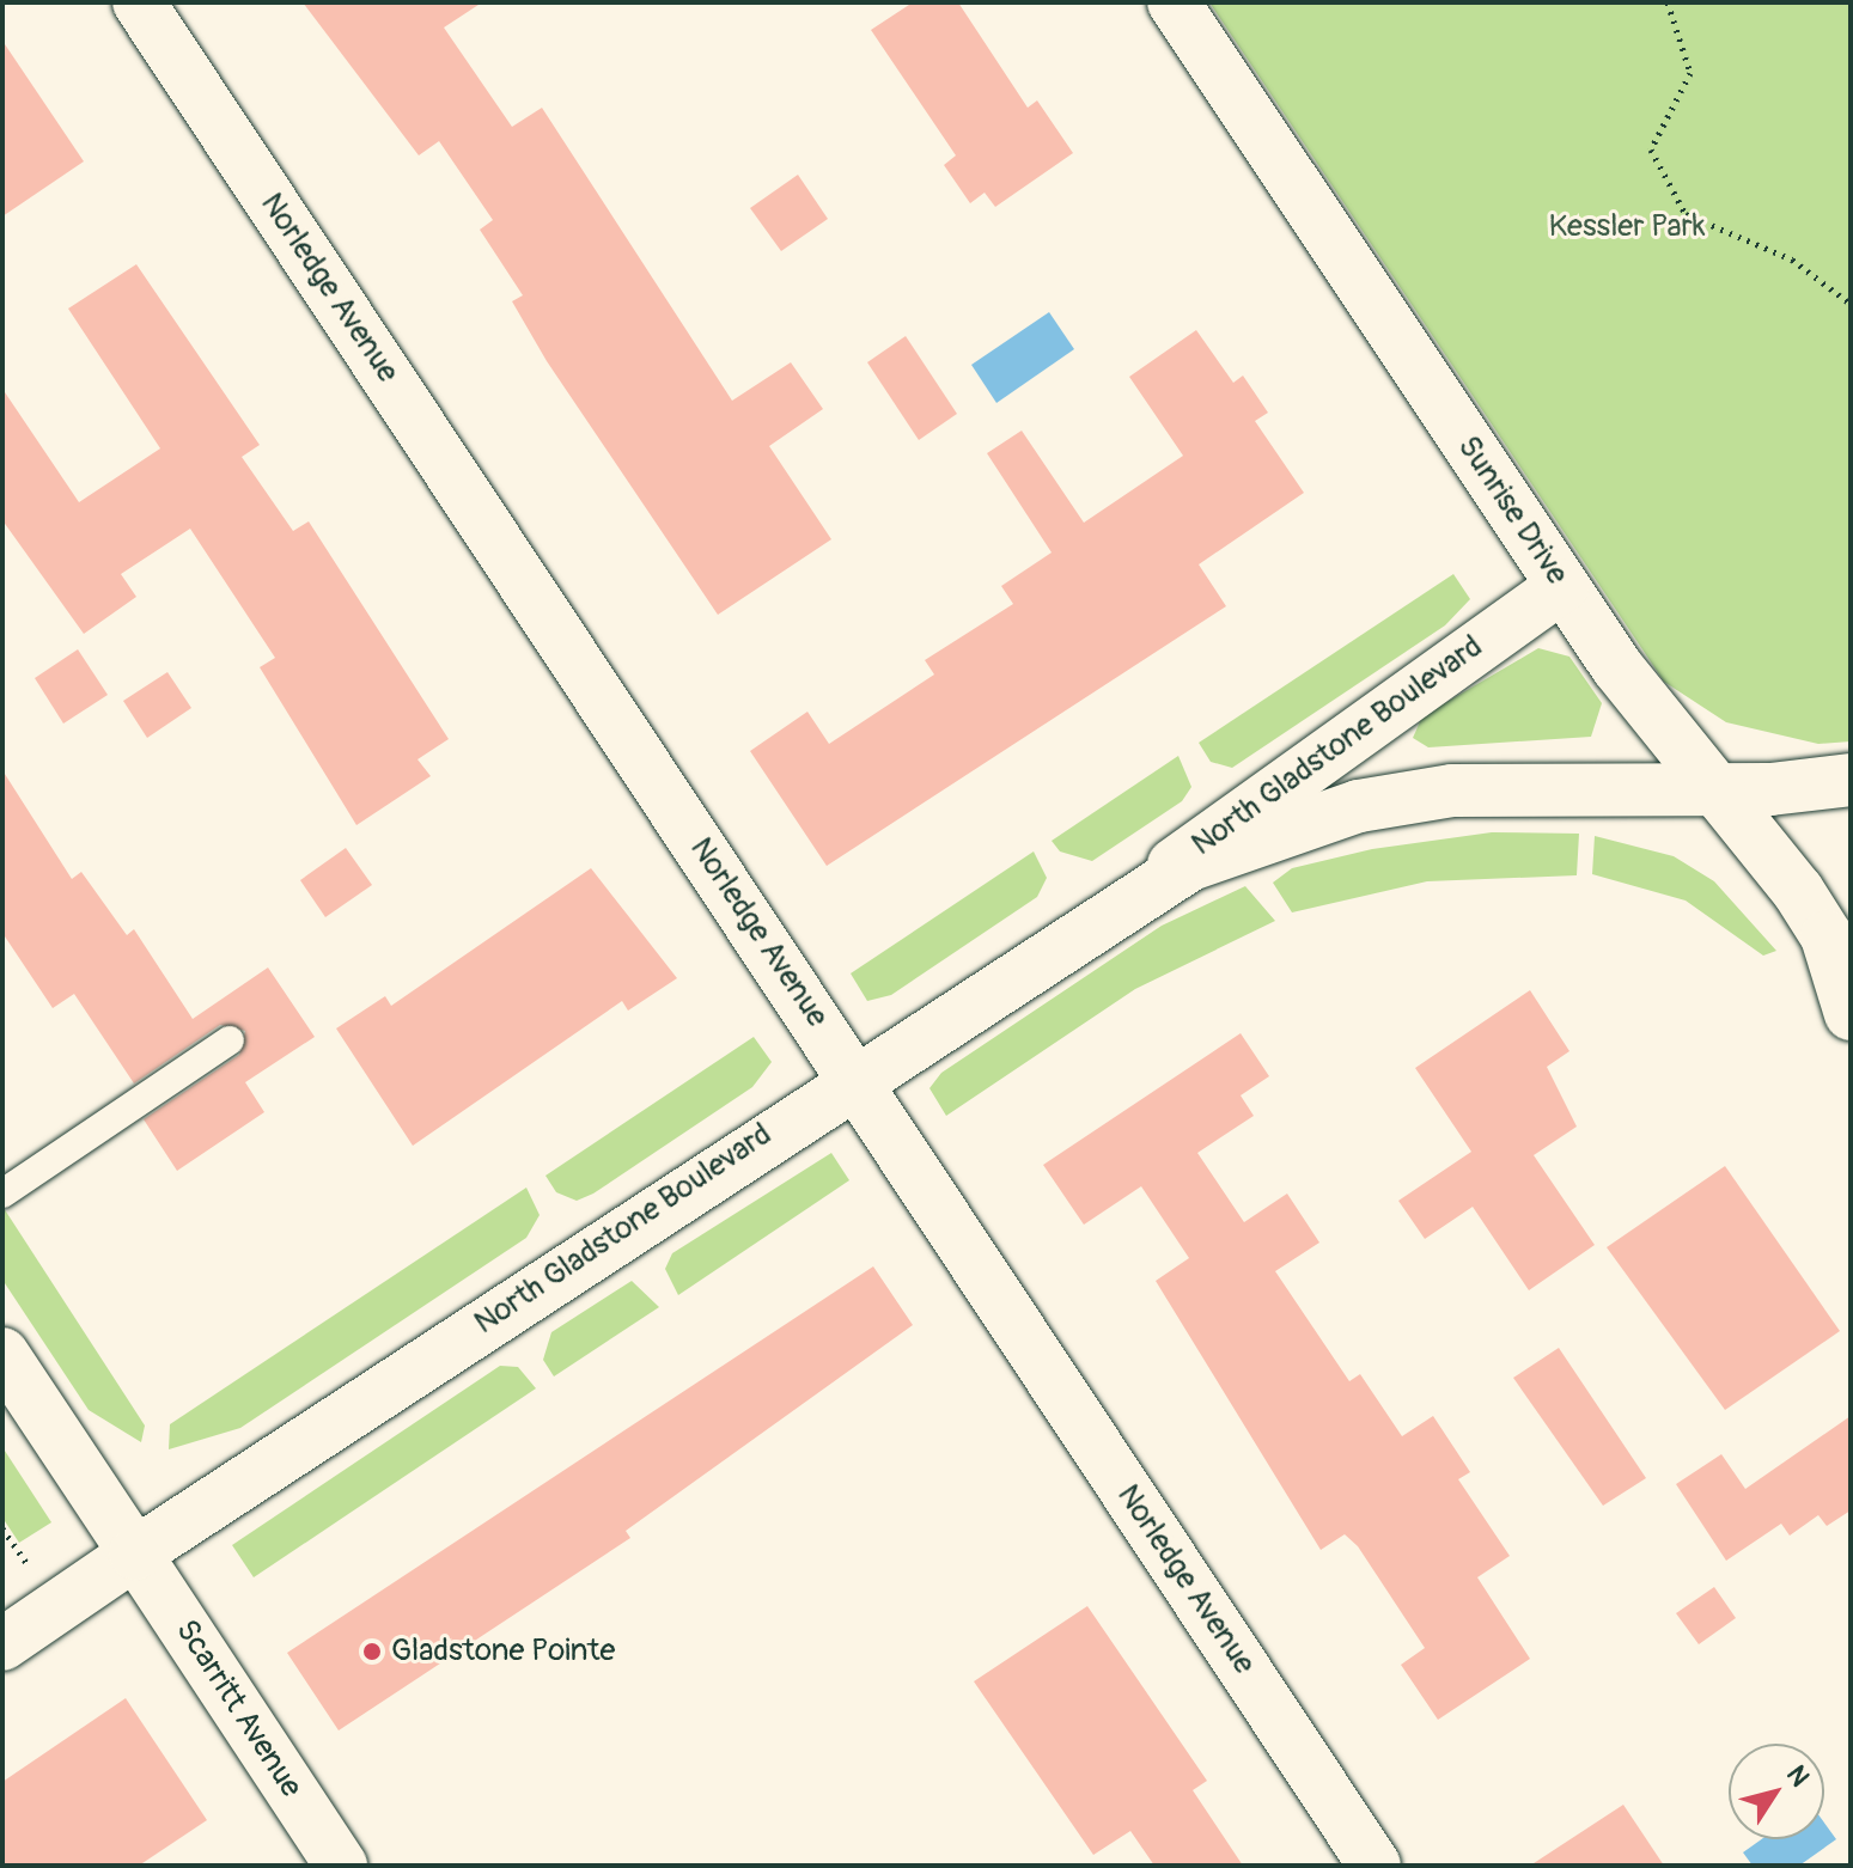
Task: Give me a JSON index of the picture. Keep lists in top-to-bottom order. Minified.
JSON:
{"streets":{"street":["Norledge Avenue","Sunrise Drive","North Gladstone Boulevard","Scarritt Avenue"]},"crossings":[["Norledge Avenue","North Gladstone Boulevard"],["Sunrise Drive","North Gladstone Boulevard"],["North Gladstone Boulevard","Scarritt Avenue"]],"parks":["Kessler Park"],"places":["Gladstone Pointe"],"north":"top right"}
